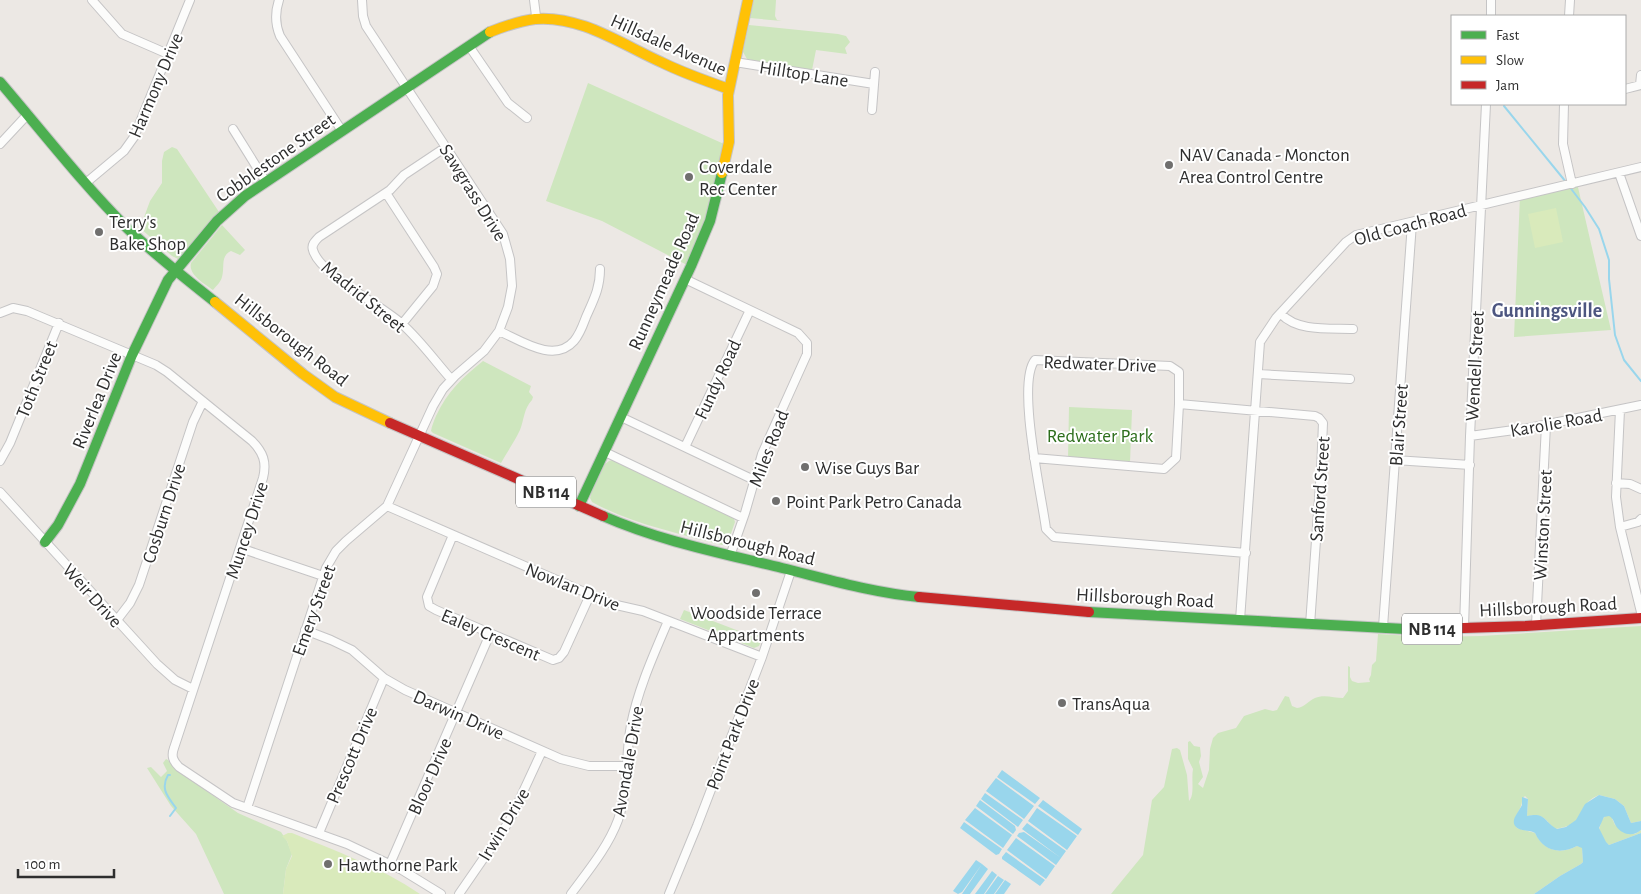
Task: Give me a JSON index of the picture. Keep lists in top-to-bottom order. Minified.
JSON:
{"streets":{"main road":["Hillsdale Avenue","Cobblestone Street","Runneymeade Road","Hillsborough Road","Riverlea Drive","NB 114"],"street":["Hilltop Lane","Harmony Drive","Sawgrass Drive","Old Coach Road","Madrid Street","Redwater Drive","Wendell Street","Toth Street","Fundy Road","Karolie Road","Blair Street","Miles Road","Sanford Street","Cosburn Drive","Winston Street","Muncey Drive","Nowlan Drive","Weir Drive","Emery Street","Ealey Crescent","Darwin Drive","Point Park Drive","Prescott Drive","Avondale Drive","Bloor Drive","Irwin Drive"]},"crossings":[["Hillsdale Avenue","Cobblestone Street"],["Hillsdale Avenue","Sawgrass Drive"],["Hillsdale Avenue","Runneymeade Road"],["Hilltop Lane","Runneymeade Road"],["Harmony Drive","Hillsborough Road"],["Cobblestone Street","Sawgrass Drive"],["Cobblestone Street","Hillsborough Road"],["Cobblestone Street","Riverlea Drive"],["Sawgrass Drive","Madrid Street"],["Sawgrass Drive","Hillsborough Road"],["Sawgrass Drive","Emery Street"],["Old Coach Road","Hillsborough Road"],["Old Coach Road","Redwater Drive"],["Old Coach Road","Wendell Street"],["Old Coach Road","Blair Street"],["Old Coach Road","Sanford Street"],["Runneymeade Road","Hillsborough Road"],["Hillsborough Road","Wendell Street"],["Hillsborough Road","Riverlea Drive"],["Hillsborough Road","Blair Street"],["Hillsborough Road","Miles Road"],["Hillsborough Road","Sanford Street"],["Hillsborough Road","Winston Street"],["Hillsborough Road","Emery Street"],["Hillsborough Road","Point Park Drive"],["Wendell Street","Karolie Road"],["Toth Street","Muncey Drive"],["Fundy Road","Miles Road"],["Riverlea Drive","Muncey Drive"],["Riverlea Drive","Weir Drive"],["Karolie Road","Winston Street"],["Cosburn Drive","Muncey Drive"],["Cosburn Drive","Weir Drive"],["Muncey Drive","Weir Drive"],["Muncey Drive","Emery Street"],["Nowlan Drive","Emery Street"],["Nowlan Drive","Ealey Crescent"],["Nowlan Drive","Point Park Drive"],["Nowlan Drive","Avondale Drive"],["Emery Street","Darwin Drive"],["Ealey Crescent","Bloor Drive"],["Darwin Drive","Prescott Drive"],["Darwin Drive","Avondale Drive"],["Darwin Drive","Bloor Drive"],["Darwin Drive","Irwin Drive"]],"districts":["Gunningsville"],"parks":["Redwater Park"],"places":["NAV Canada - Moncton Area Control Centre","Coverdale Rec Center","Terry's Bake Shop","Wise Guys Bar","Point Park Petro Canada","Woodside Terrace Appartments","TransAqua","Hawthorne Park"],"legend":["Fast","Slow","Jam"],"scale_bar":"100 m"}
